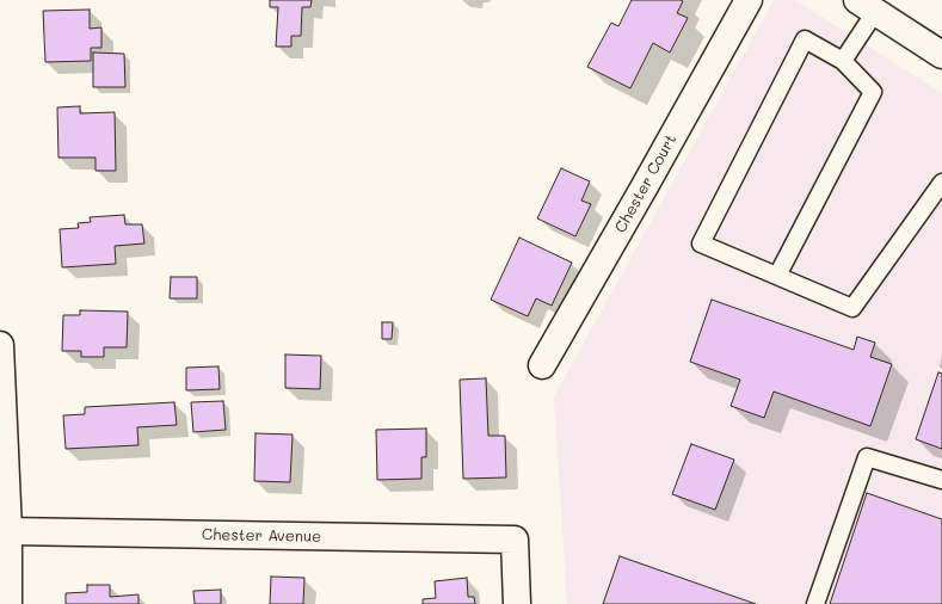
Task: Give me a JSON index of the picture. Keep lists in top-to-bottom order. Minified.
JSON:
{"streets":{"street":["Chester Court","Chester Avenue"]}}
